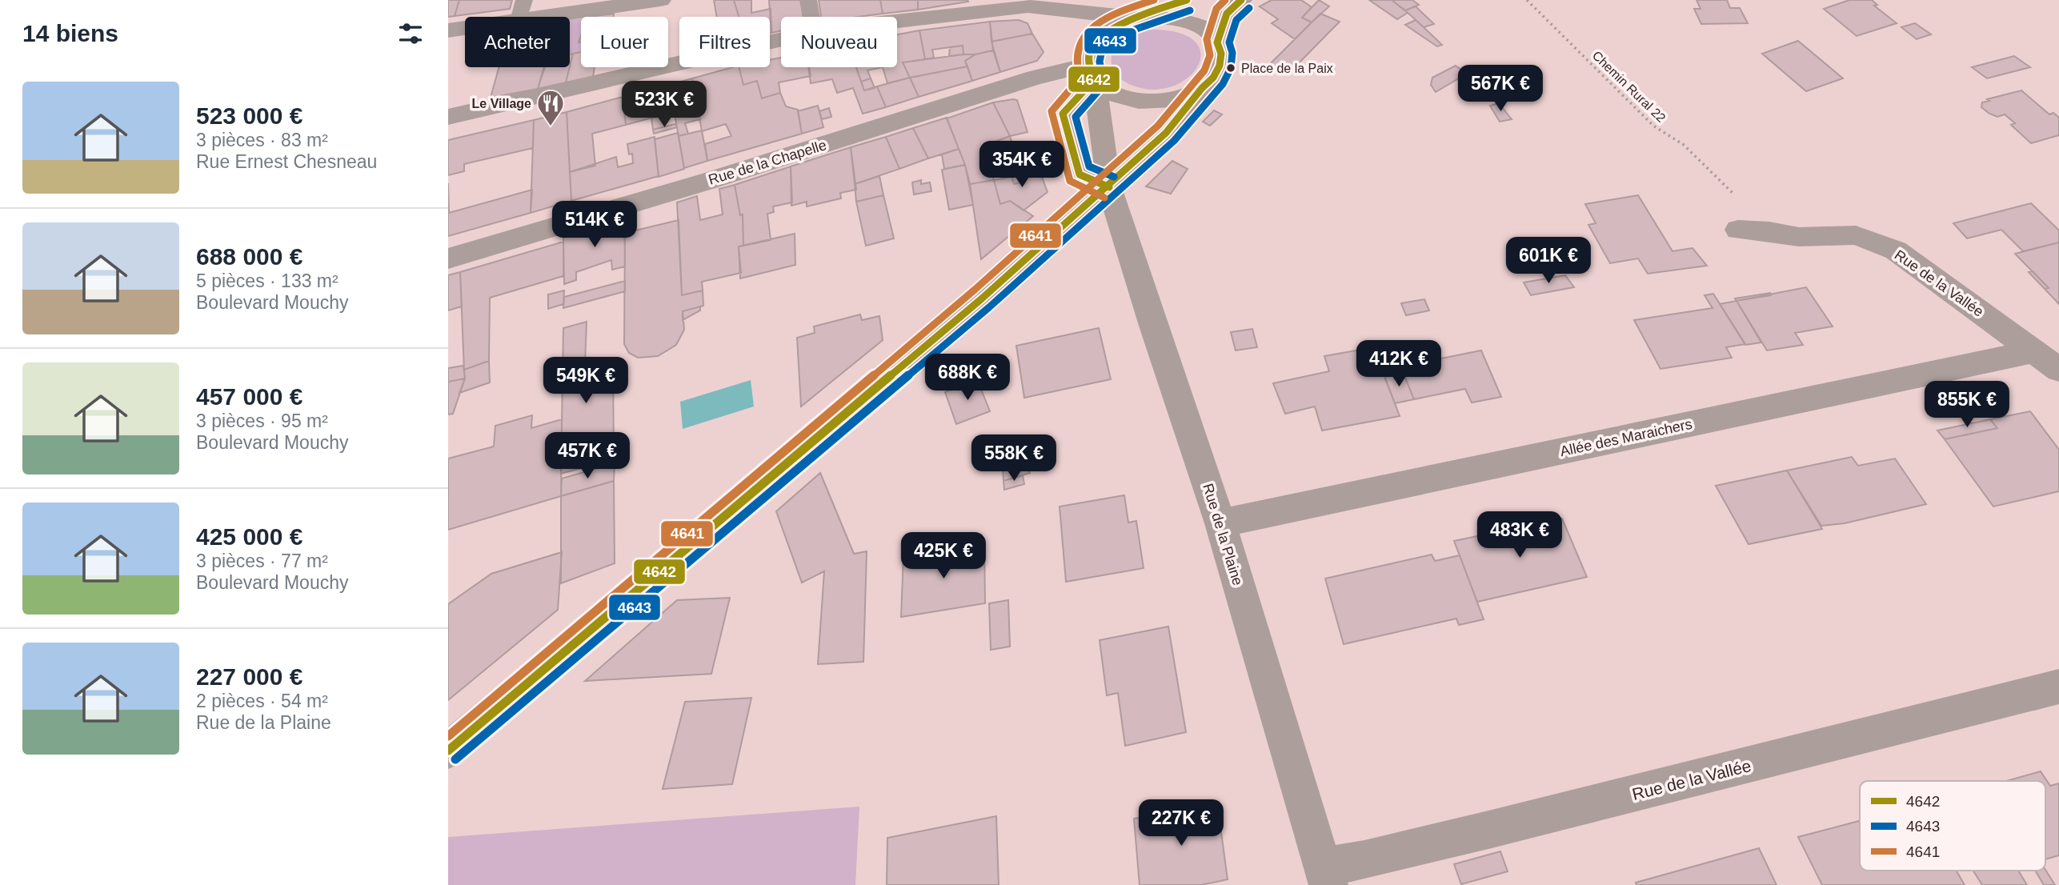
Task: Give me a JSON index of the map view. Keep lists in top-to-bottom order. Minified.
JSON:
{"streets":{"street":["Rue de la Chapelle","Rue de la Vallée","Allée des Maraichers","Rue de la Plaine"],"path":["Chemin Rural 22"]},"crossings":[["Chemin Rural 22","Rue de la Vallée"],["Rue de la Vallée","Allée des Maraichers"],["Rue de la Vallée","Rue de la Plaine"],["Allée des Maraichers","Rue de la Plaine"]],"places":{"other":["Place de la Paix"],"restaurant":["Le Village"]},"lines":["transit line 4642","transit line 4641","transit line 4643"],"legend":["4642","4643","4641"],"page":{"heading":"14 biens","chip":["Acheter","Louer","Filtres","Nouveau"],"price":["567K €","523K €","354K €","514K €","601K €","412K €","688K €","549K €","855K €","457K €","558K €","483K €","425K €","227K €"],"list":[{"name":"523 000 €","note":"3 pièces · 83 m² · Rue Ernest Chesneau"},{"name":"688 000 €","note":"5 pièces · 133 m² · Boulevard Mouchy"},{"name":"457 000 €","note":"3 pièces · 95 m² · Boulevard Mouchy"},{"name":"425 000 €","note":"3 pièces · 77 m² · Boulevard Mouchy"},{"name":"227 000 €","note":"2 pièces · 54 m² · Rue de la Plaine"}]}}
